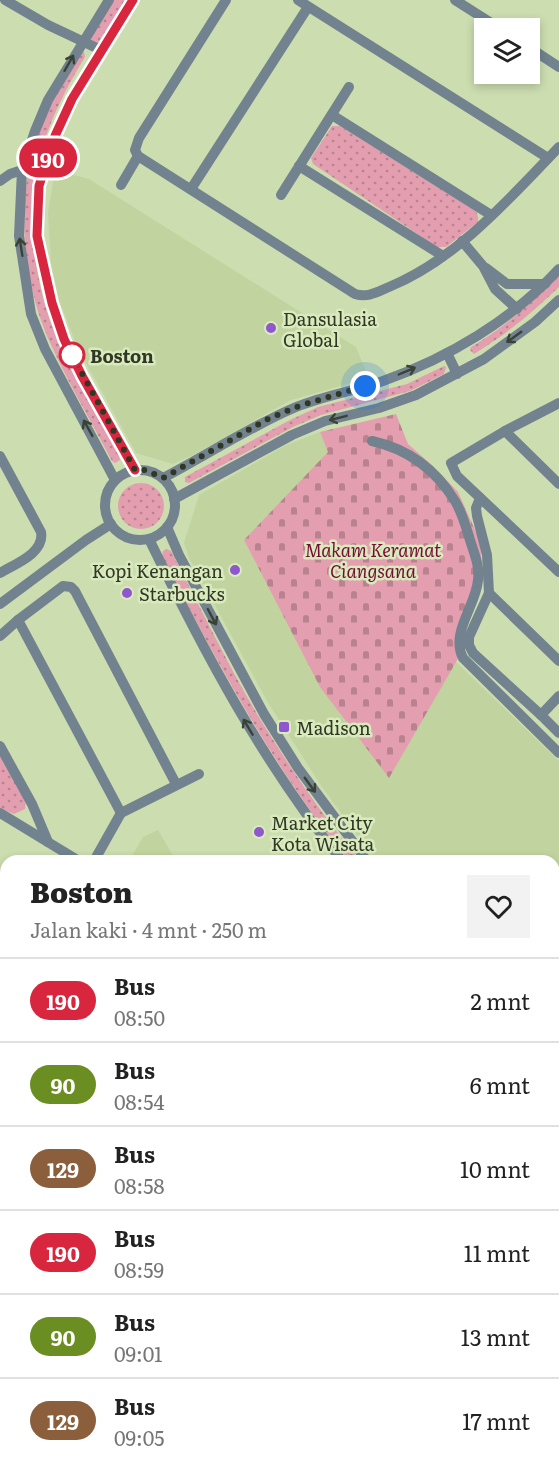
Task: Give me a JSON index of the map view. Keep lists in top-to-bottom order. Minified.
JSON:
{"parks":["Makam Keramat Ciangsana"],"places":{"other":["Dansulasia Global","Boston","Kopi Kenangan","Starbucks","Market City Kota Wisata"],"transit":["Madison"]},"lines":["bus line 190"],"page":{"on_map":"190","heading":["Boston","Jalan kaki · 4 mnt · 250 m"],"list":[{"mark":"190","name":"Bus","note":"08:50","value":"2 mnt"},{"mark":"90","name":"Bus","note":"08:54","value":"6 mnt"},{"mark":"129","name":"Bus","note":"08:58","value":"10 mnt"},{"mark":"190","name":"Bus","note":"08:59","value":"11 mnt"},{"mark":"90","name":"Bus","note":"09:01","value":"13 mnt"},{"mark":"129","name":"Bus","note":"09:05","value":"17 mnt"}]}}
